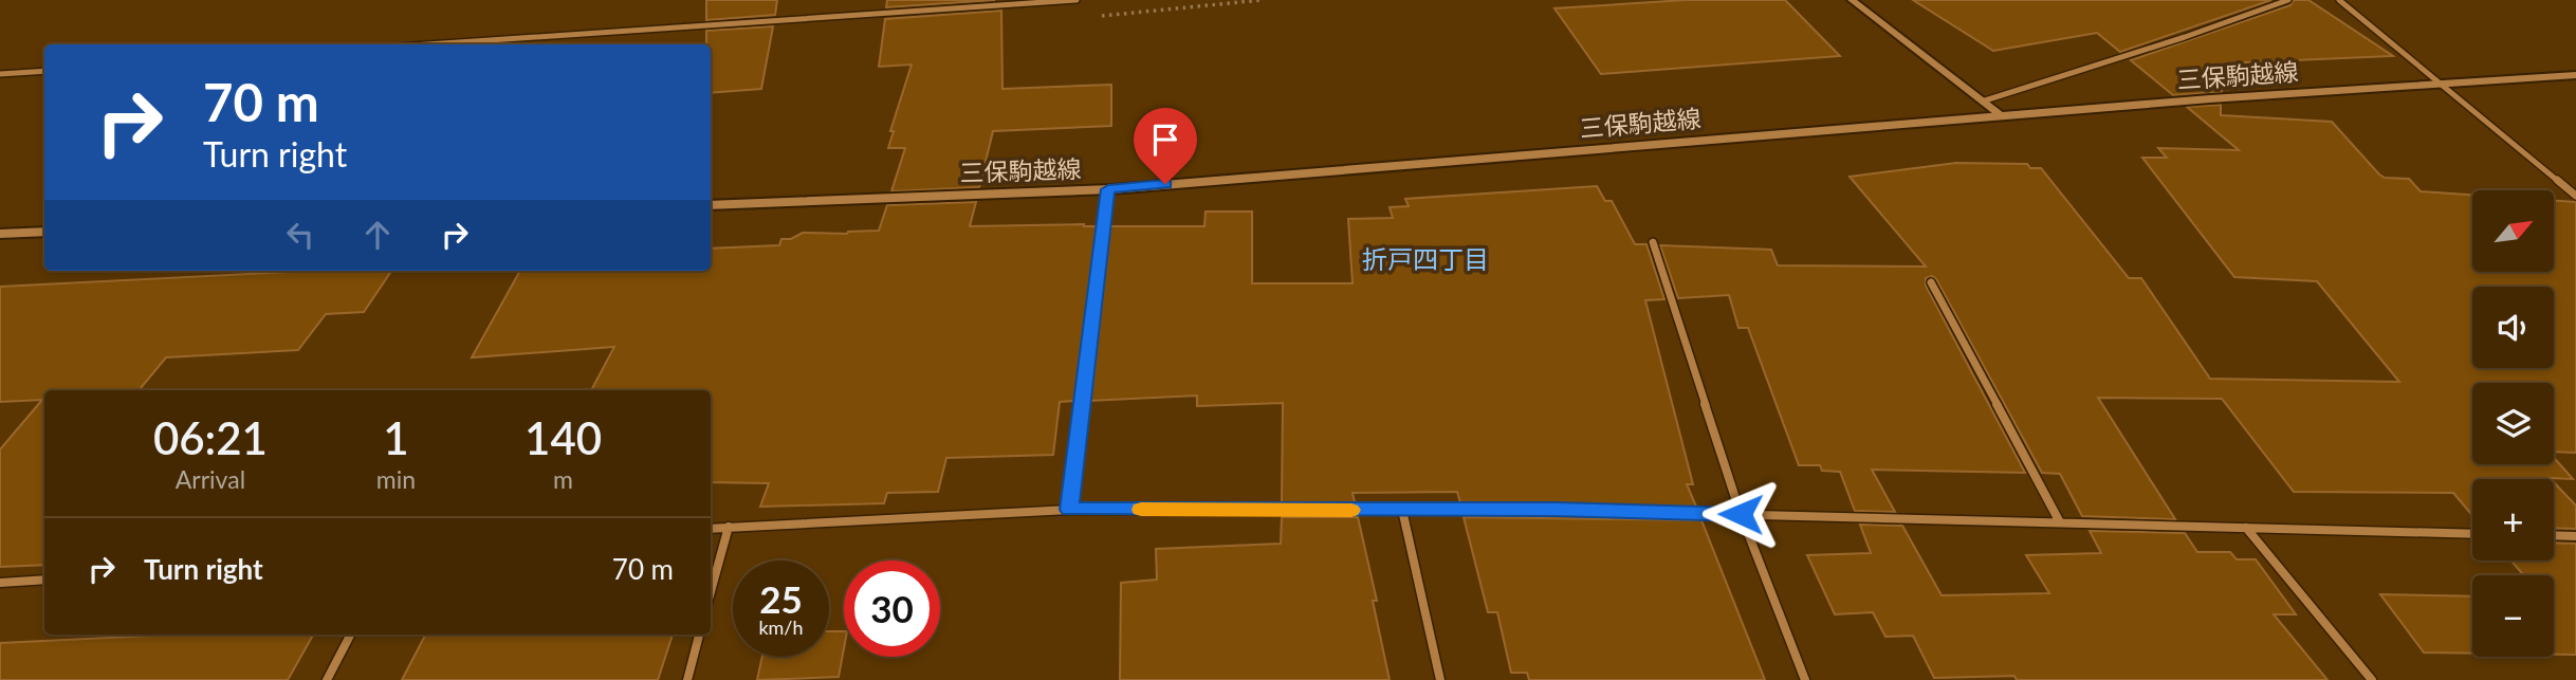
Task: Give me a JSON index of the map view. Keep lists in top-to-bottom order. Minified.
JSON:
{"streets":{"main road":["三保駒越線"]},"districts":["折戸四丁目"],"north":"top right","page":{"turn":["70 m","Turn right"],"map_buttons":["+","−"],"eta":["06:21","Arrival","1","min","140","m"],"list":[{"name":"Turn right","value":"70 m"}],"speed":"25 km/h","limit":"30"}}
